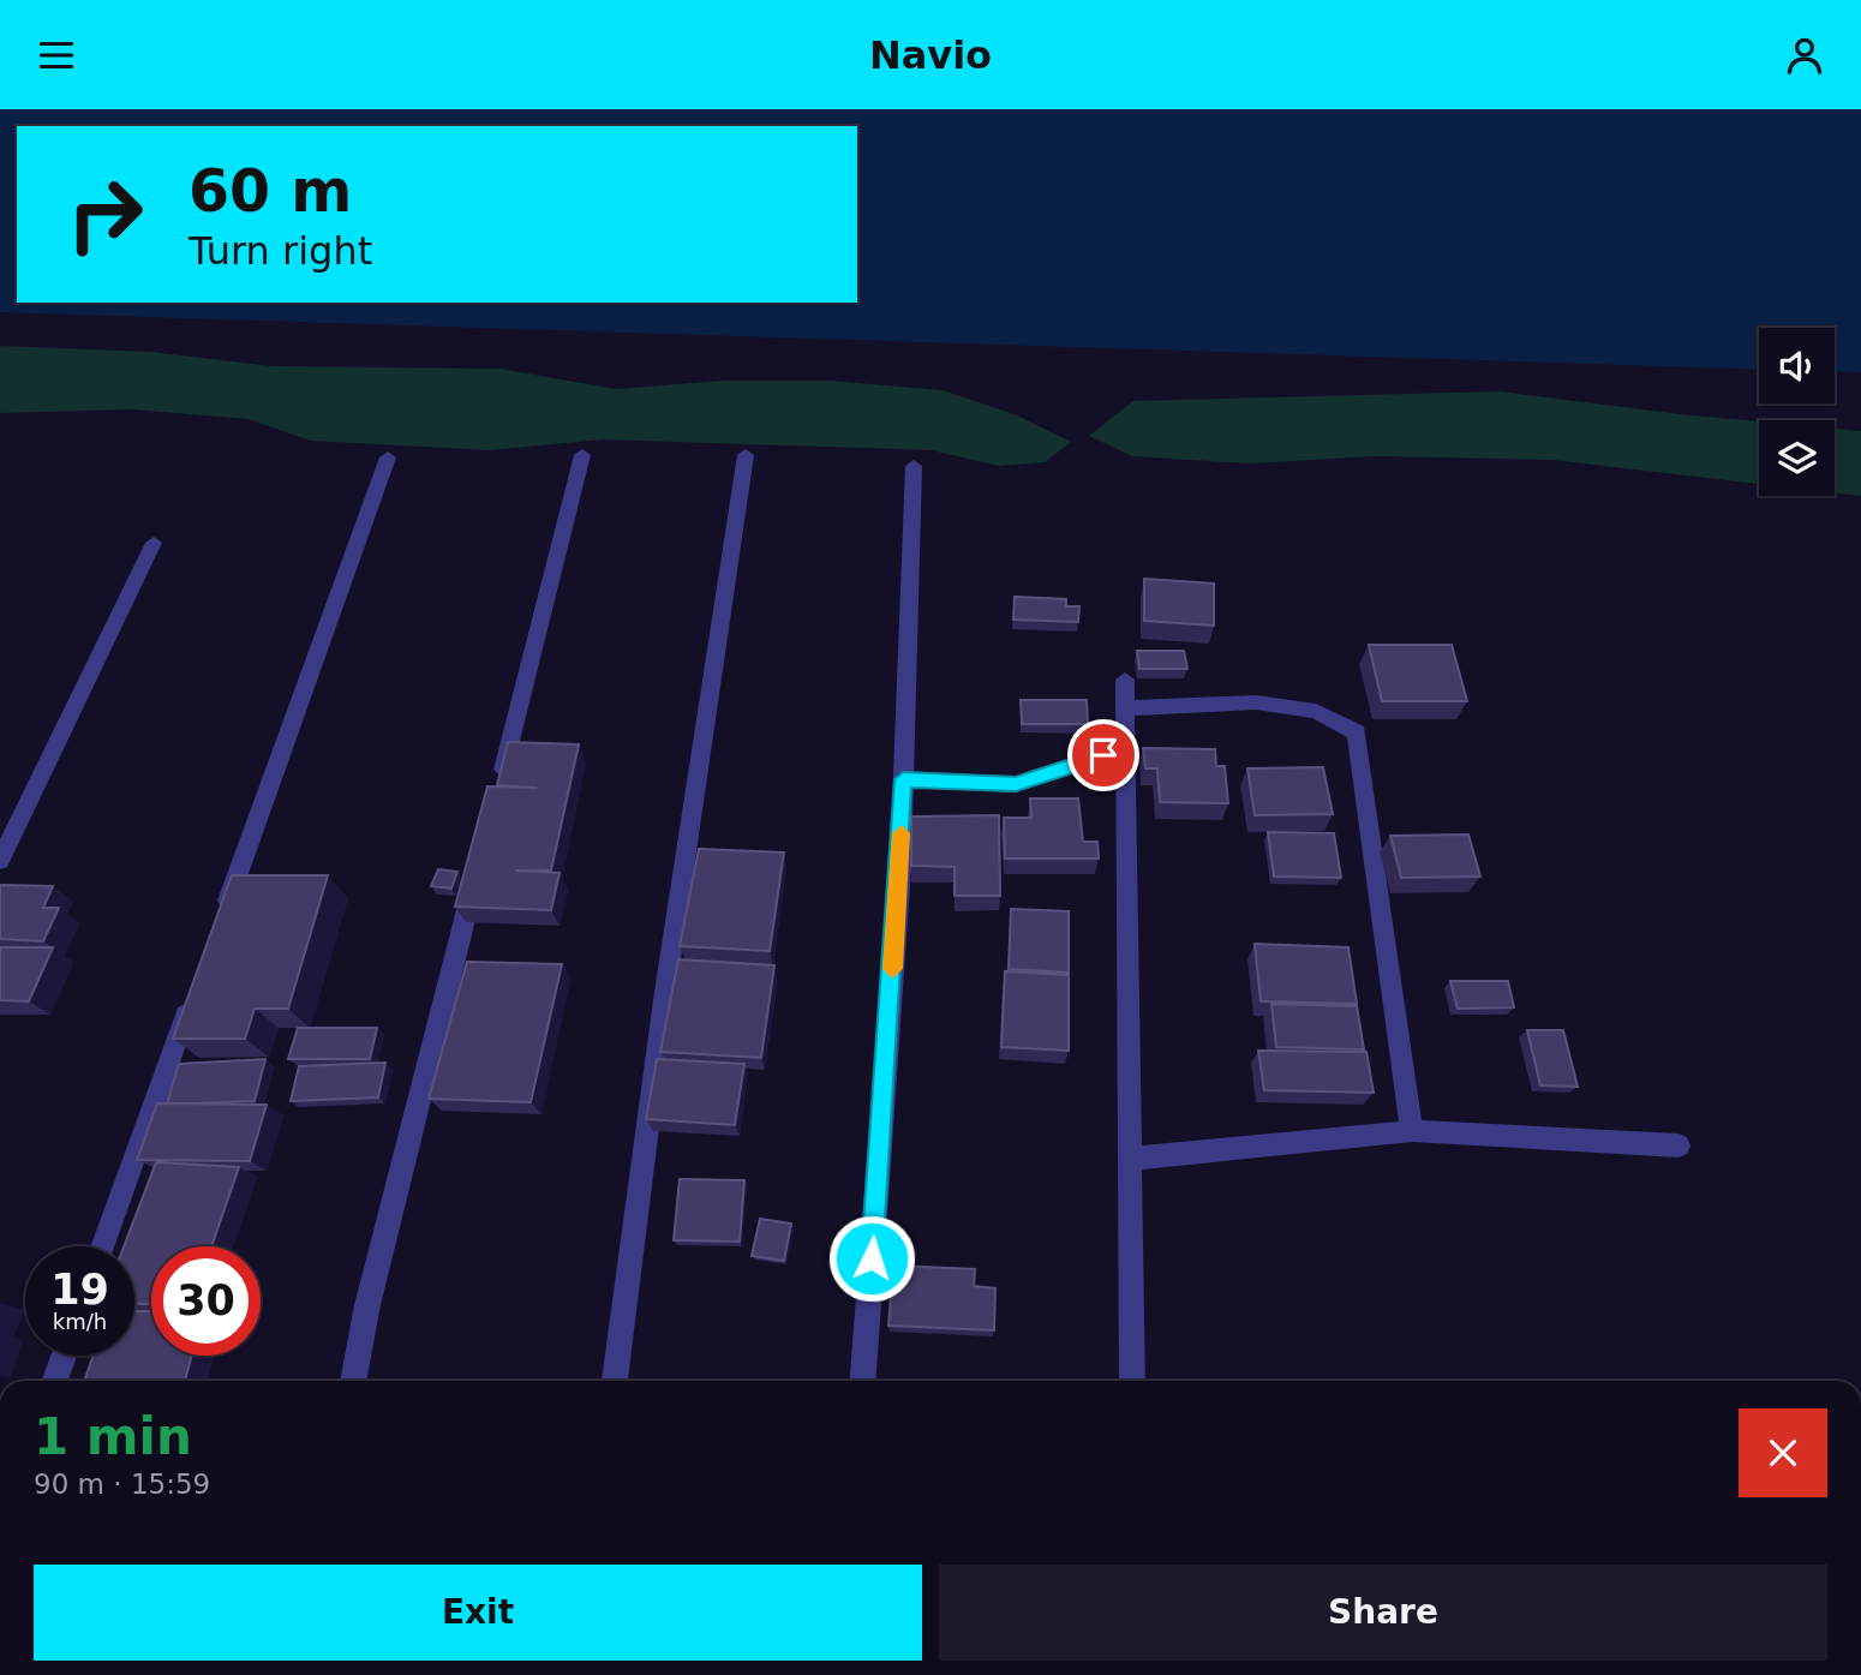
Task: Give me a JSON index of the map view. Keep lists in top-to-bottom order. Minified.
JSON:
{"page":{"header":"Navio","turn":["60 m","Turn right"],"speed":"19 km/h","limit":"30","heading":["1 min","90 m · 15:59"],"buttons":["Exit","Share"]}}
